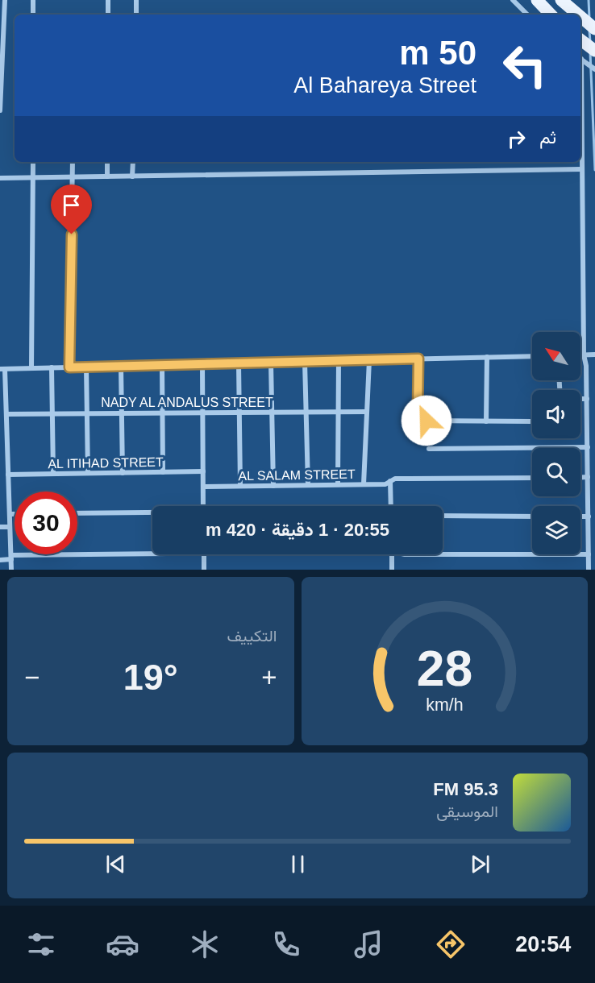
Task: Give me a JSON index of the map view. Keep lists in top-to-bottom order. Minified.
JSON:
{"streets":{"street":["NADY AL ANDALUS STREET","AL ITIHAD STREET","AL SALAM STREET"]},"north":"top left","page":{"turn":["50 m","Al Bahareya Street"],"then":"ثم","limit":"30","trip":"20:55 · 1 دقيقة · 420 m","tile":"التكييف","heat":["−","19°","+"],"song":["95.3 FM","الموسيقى"],"tabs":"20:54","gauge":["28","km/h"]}}
